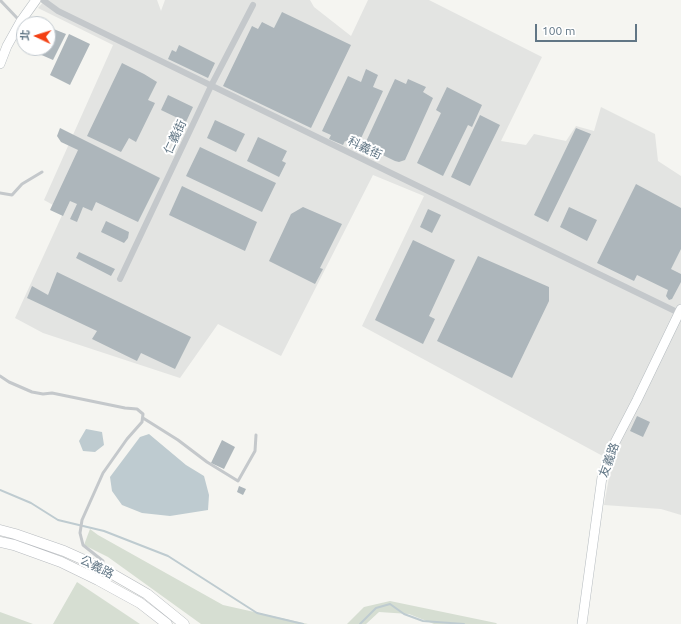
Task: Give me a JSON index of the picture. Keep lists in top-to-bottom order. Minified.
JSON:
{"streets":{"main road":["公義路"],"street":["仁義街","科義街","友義路"]},"crossings":[["仁義街","科義街"],["科義街","友義路"]],"scale_bar":"100 m","north":"left"}
